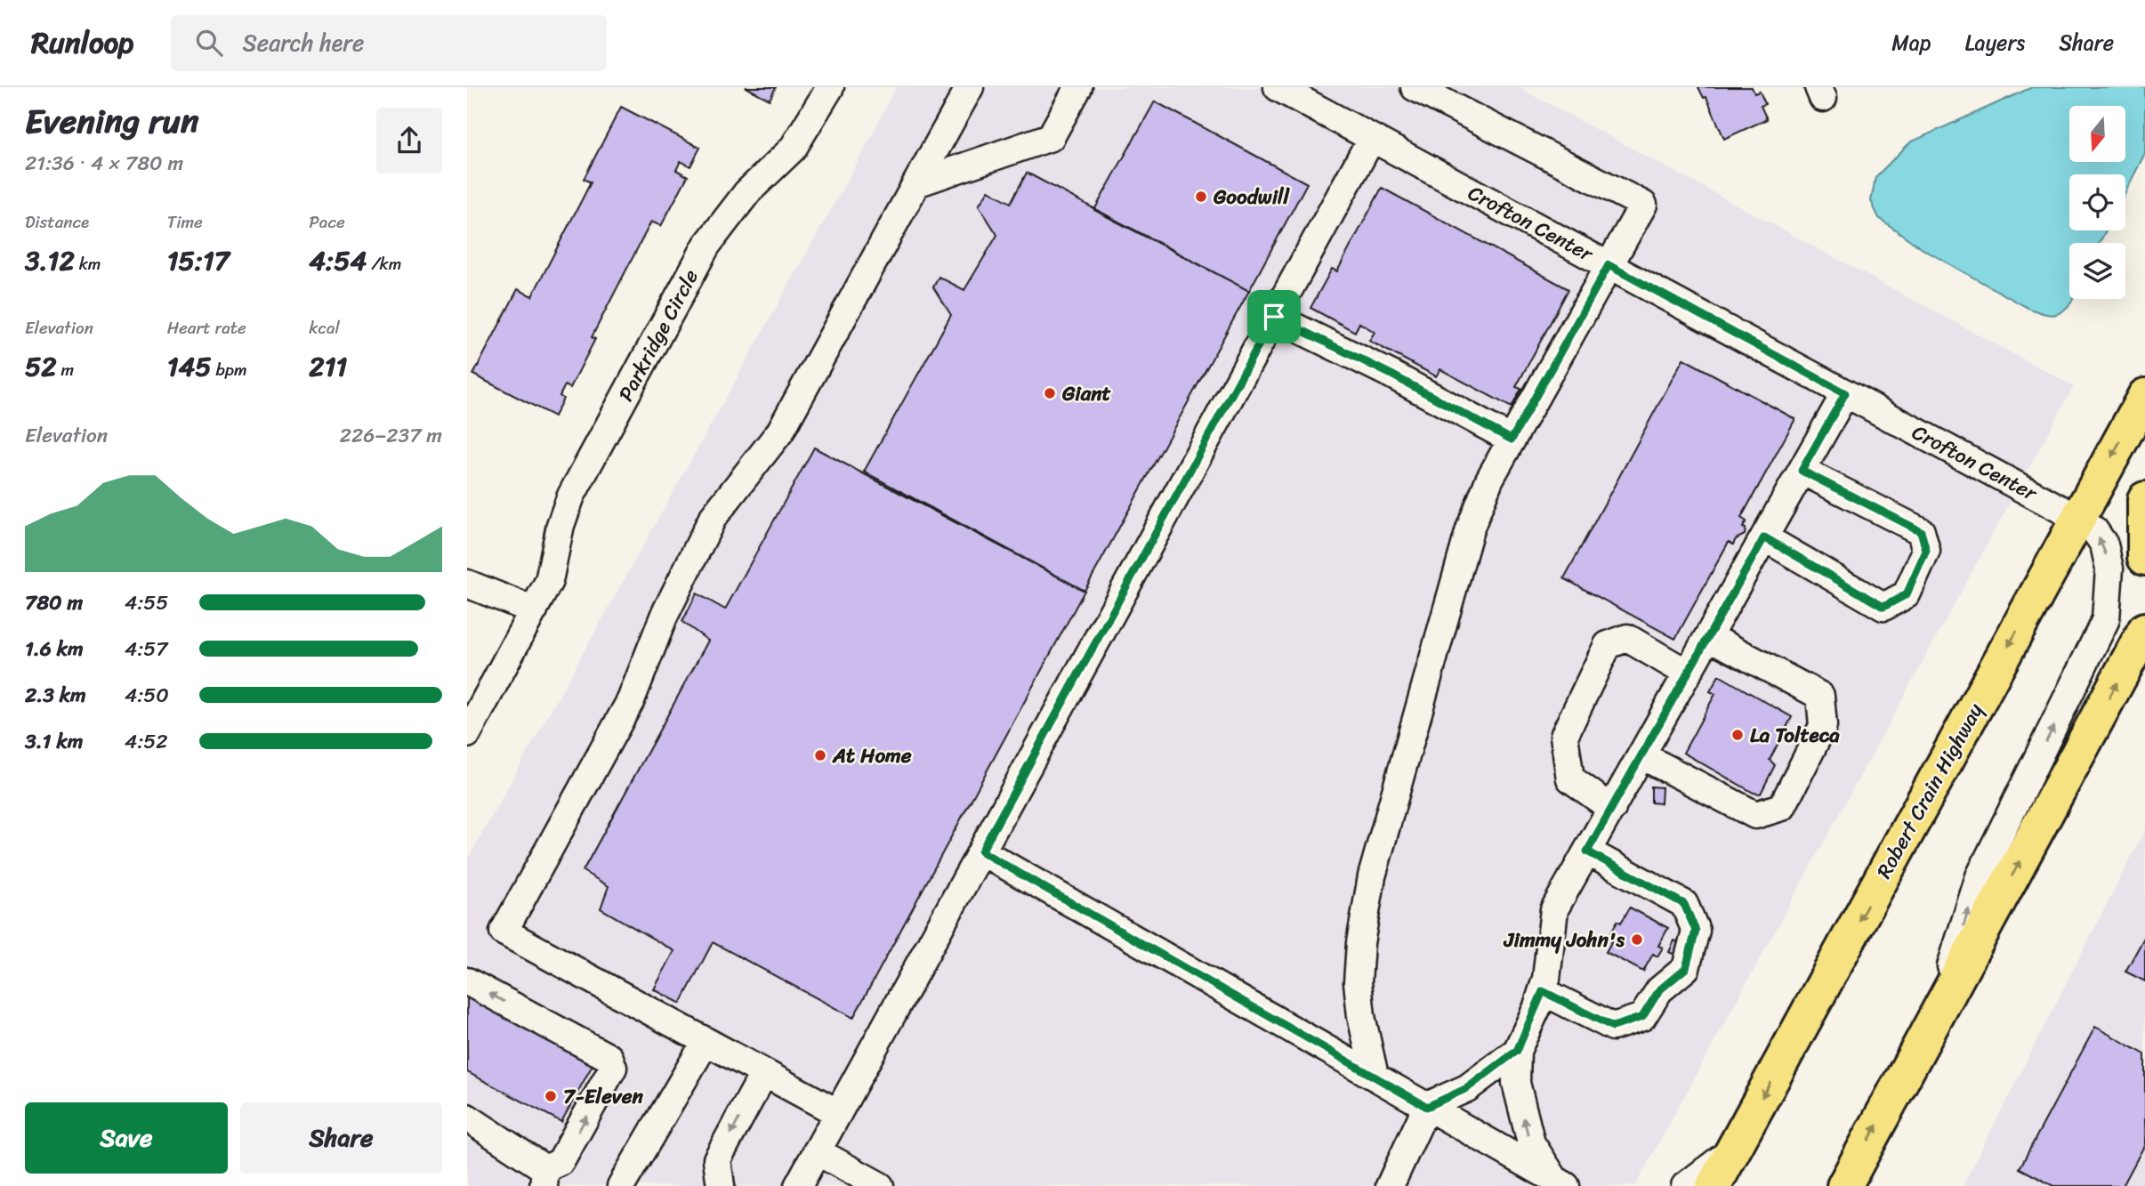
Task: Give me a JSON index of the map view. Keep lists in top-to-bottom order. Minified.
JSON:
{"streets":{"highway":["Robert Crain Highway"],"street":["Crofton Center","Parkridge Circle"]},"crossings":[["Crofton Center","Robert Crain Highway"]],"one_way":["Crofton Center"],"places":["Goodwill","Giant","La Tolteca","At Home","Jimmy John's","7-Eleven"],"north":"bottom","page":{"header":"Runloop","search":"Search here","nav":["Map","Layers","Share"],"heading":["Evening run","21:36 · 4 × 780 m"],"stats":[["Distance","3.12 km"],["Time","15:17"],["Pace","4:54 /km"],["Elevation","52 m"],["Heart rate","145 bpm"],["kcal","211"]],"chart":["Elevation","226–237 m"],"list":[{"name":"780 m","note":"4:55"},{"name":"1.6 km","note":"4:57"},{"name":"2.3 km","note":"4:50"},{"name":"3.1 km","note":"4:52"}],"buttons":["Save","Share"]}}
